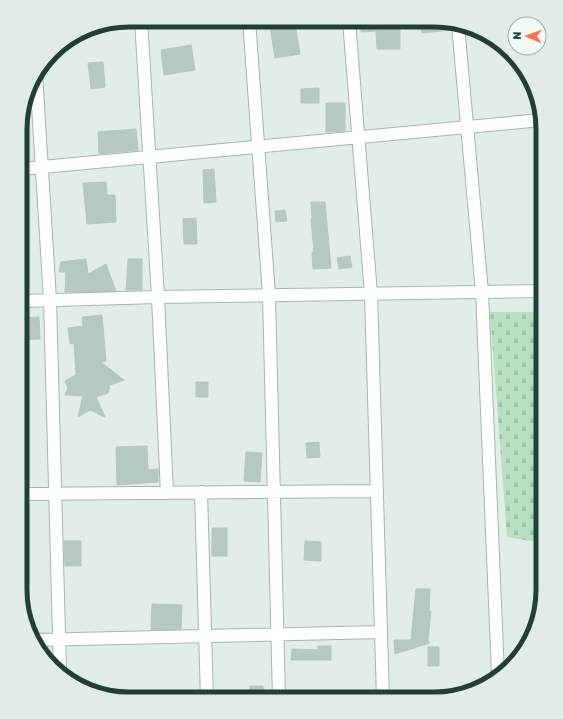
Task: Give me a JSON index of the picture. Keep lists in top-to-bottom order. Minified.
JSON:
{"north":"left"}
